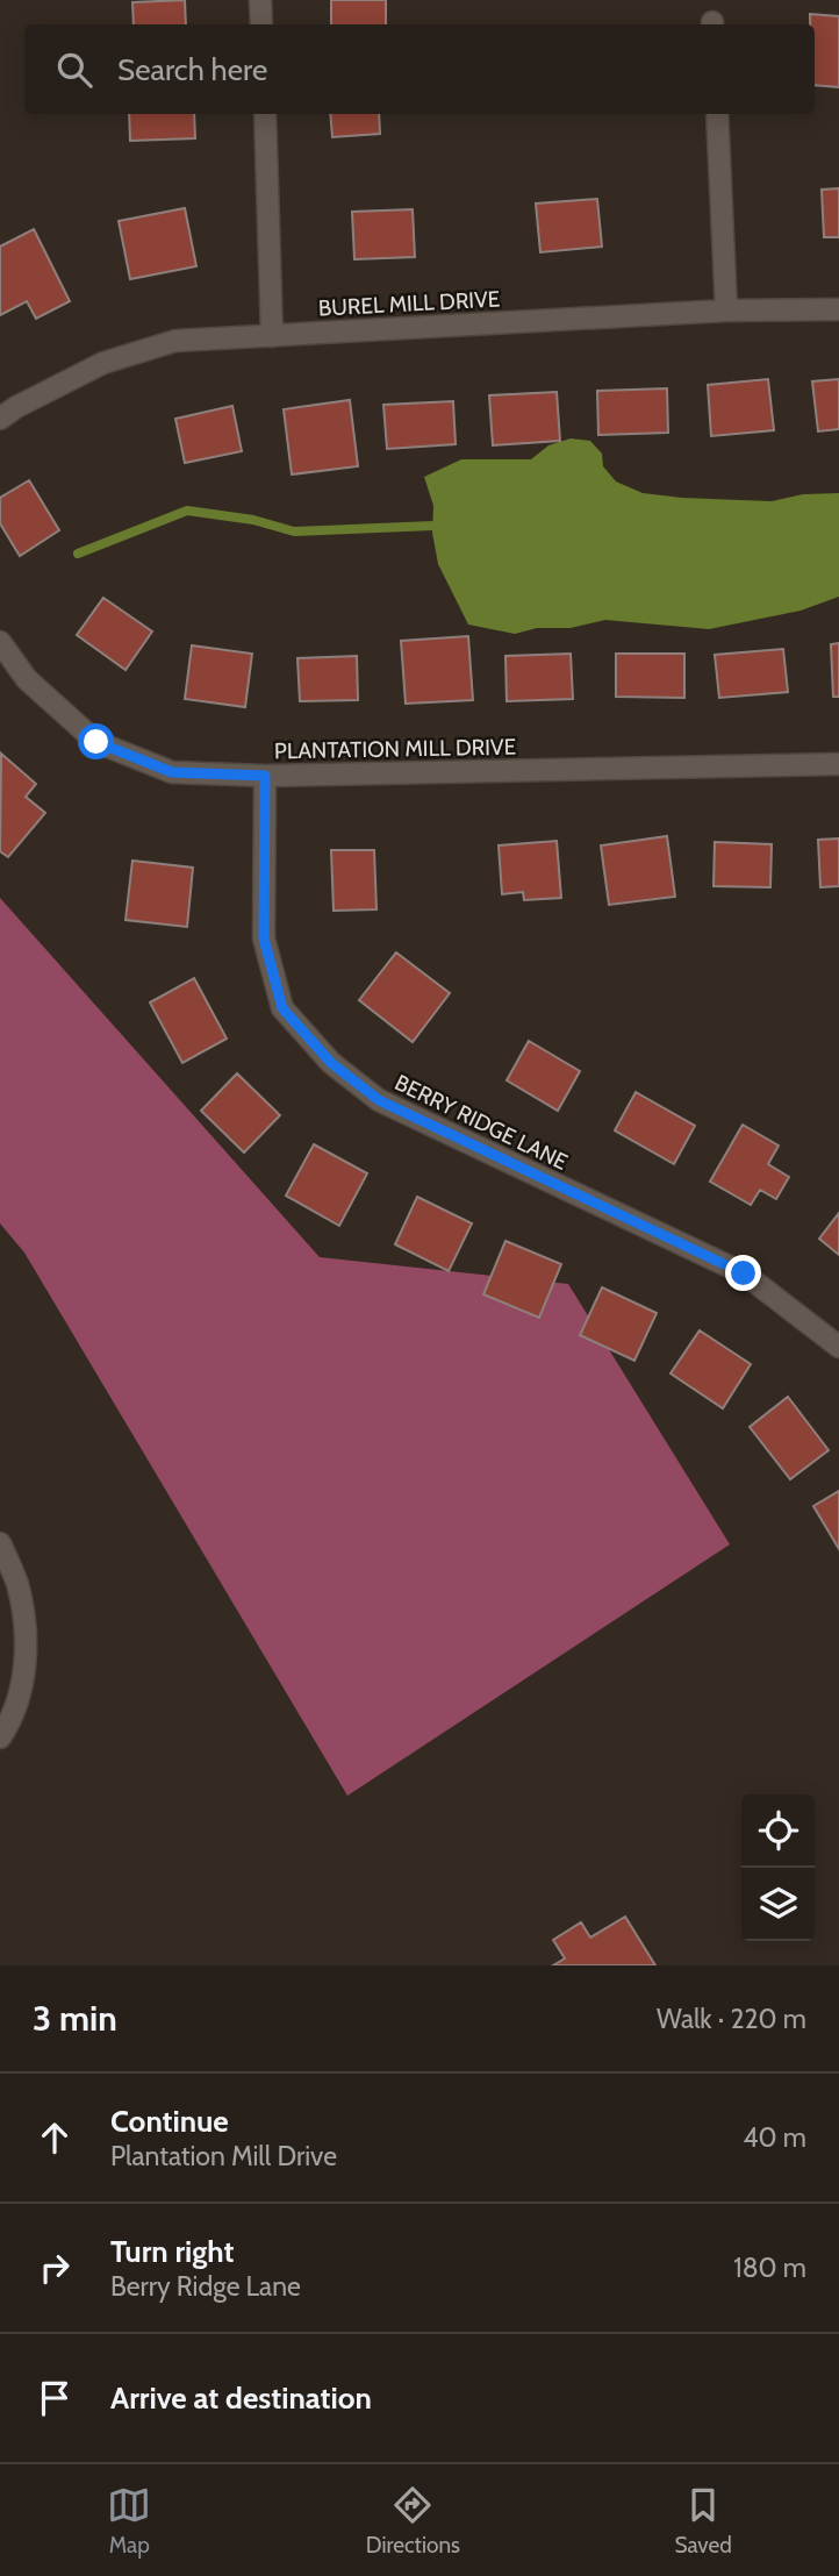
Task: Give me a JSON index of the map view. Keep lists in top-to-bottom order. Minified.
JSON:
{"streets":{"street":["BUREL MILL DRIVE","PLANTATION MILL DRIVE","BERRY RIDGE LANE"]},"crossings":[["PLANTATION MILL DRIVE","BERRY RIDGE LANE"]],"page":{"search":"Search here","heading":["3 min","Walk · 220 m"],"list":[["Continue","Plantation Mill Drive","40 m"],["Turn right","Berry Ridge Lane","180 m"],"Arrive at destination"],"nav":["Map","Directions","Saved"]}}
